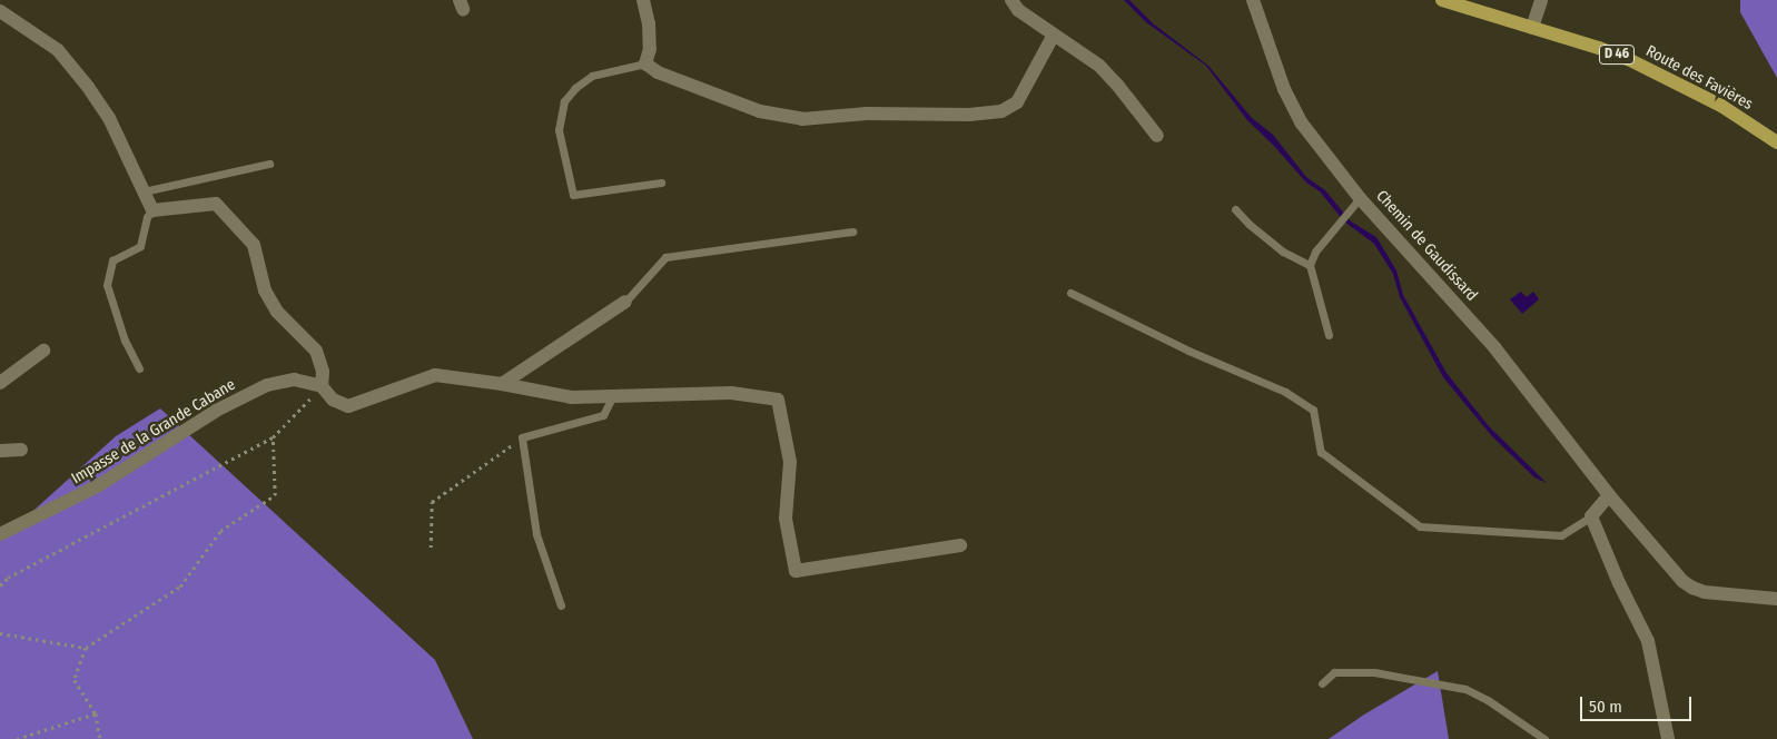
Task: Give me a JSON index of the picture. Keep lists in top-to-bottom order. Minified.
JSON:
{"streets":{"main road":["D 46","Route des Favières"],"street":["Chemin de Gaudissard","Impasse de la Grande Cabane"]},"scale_bar":"50 m"}
